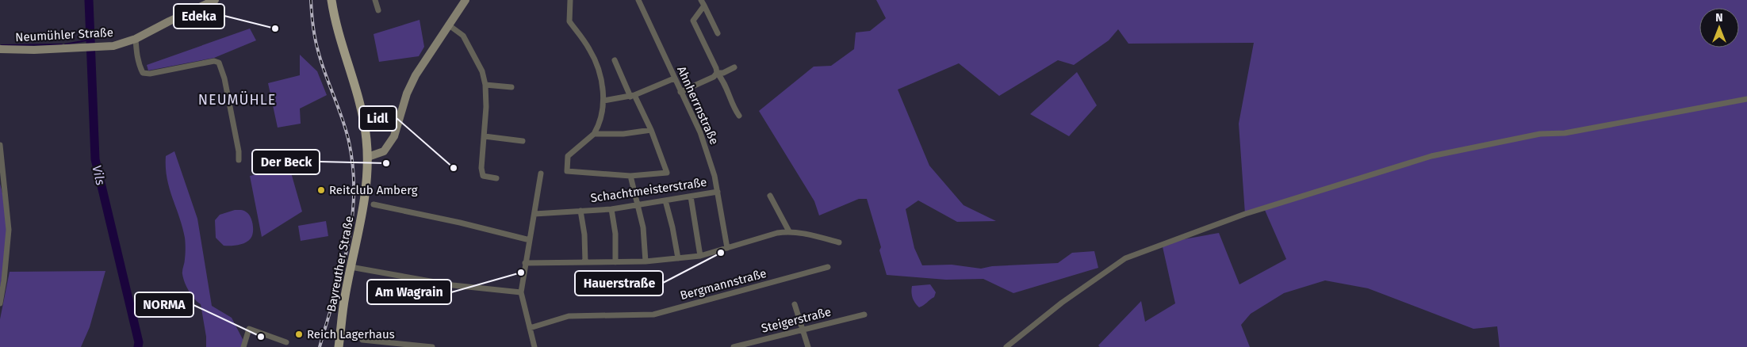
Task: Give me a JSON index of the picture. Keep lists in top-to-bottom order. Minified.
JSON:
{"streets":{"main road":["Bayreuther Straße"],"street":["Neumühler Straße","Ahnherrnstraße","Schachtmeisterstraße","Bergmannstraße","Steigerstraße"]},"crossings":[["Ahnherrnstraße","Schachtmeisterstraße"]],"districts":["NEUMÜHLE"],"water":["Vils"],"places":["Edeka","Der Beck","Lidl","Reitclub Amberg","Hauerstraße","Am Wagrain","Reich Lagerhaus","NORMA"],"north":"top"}
